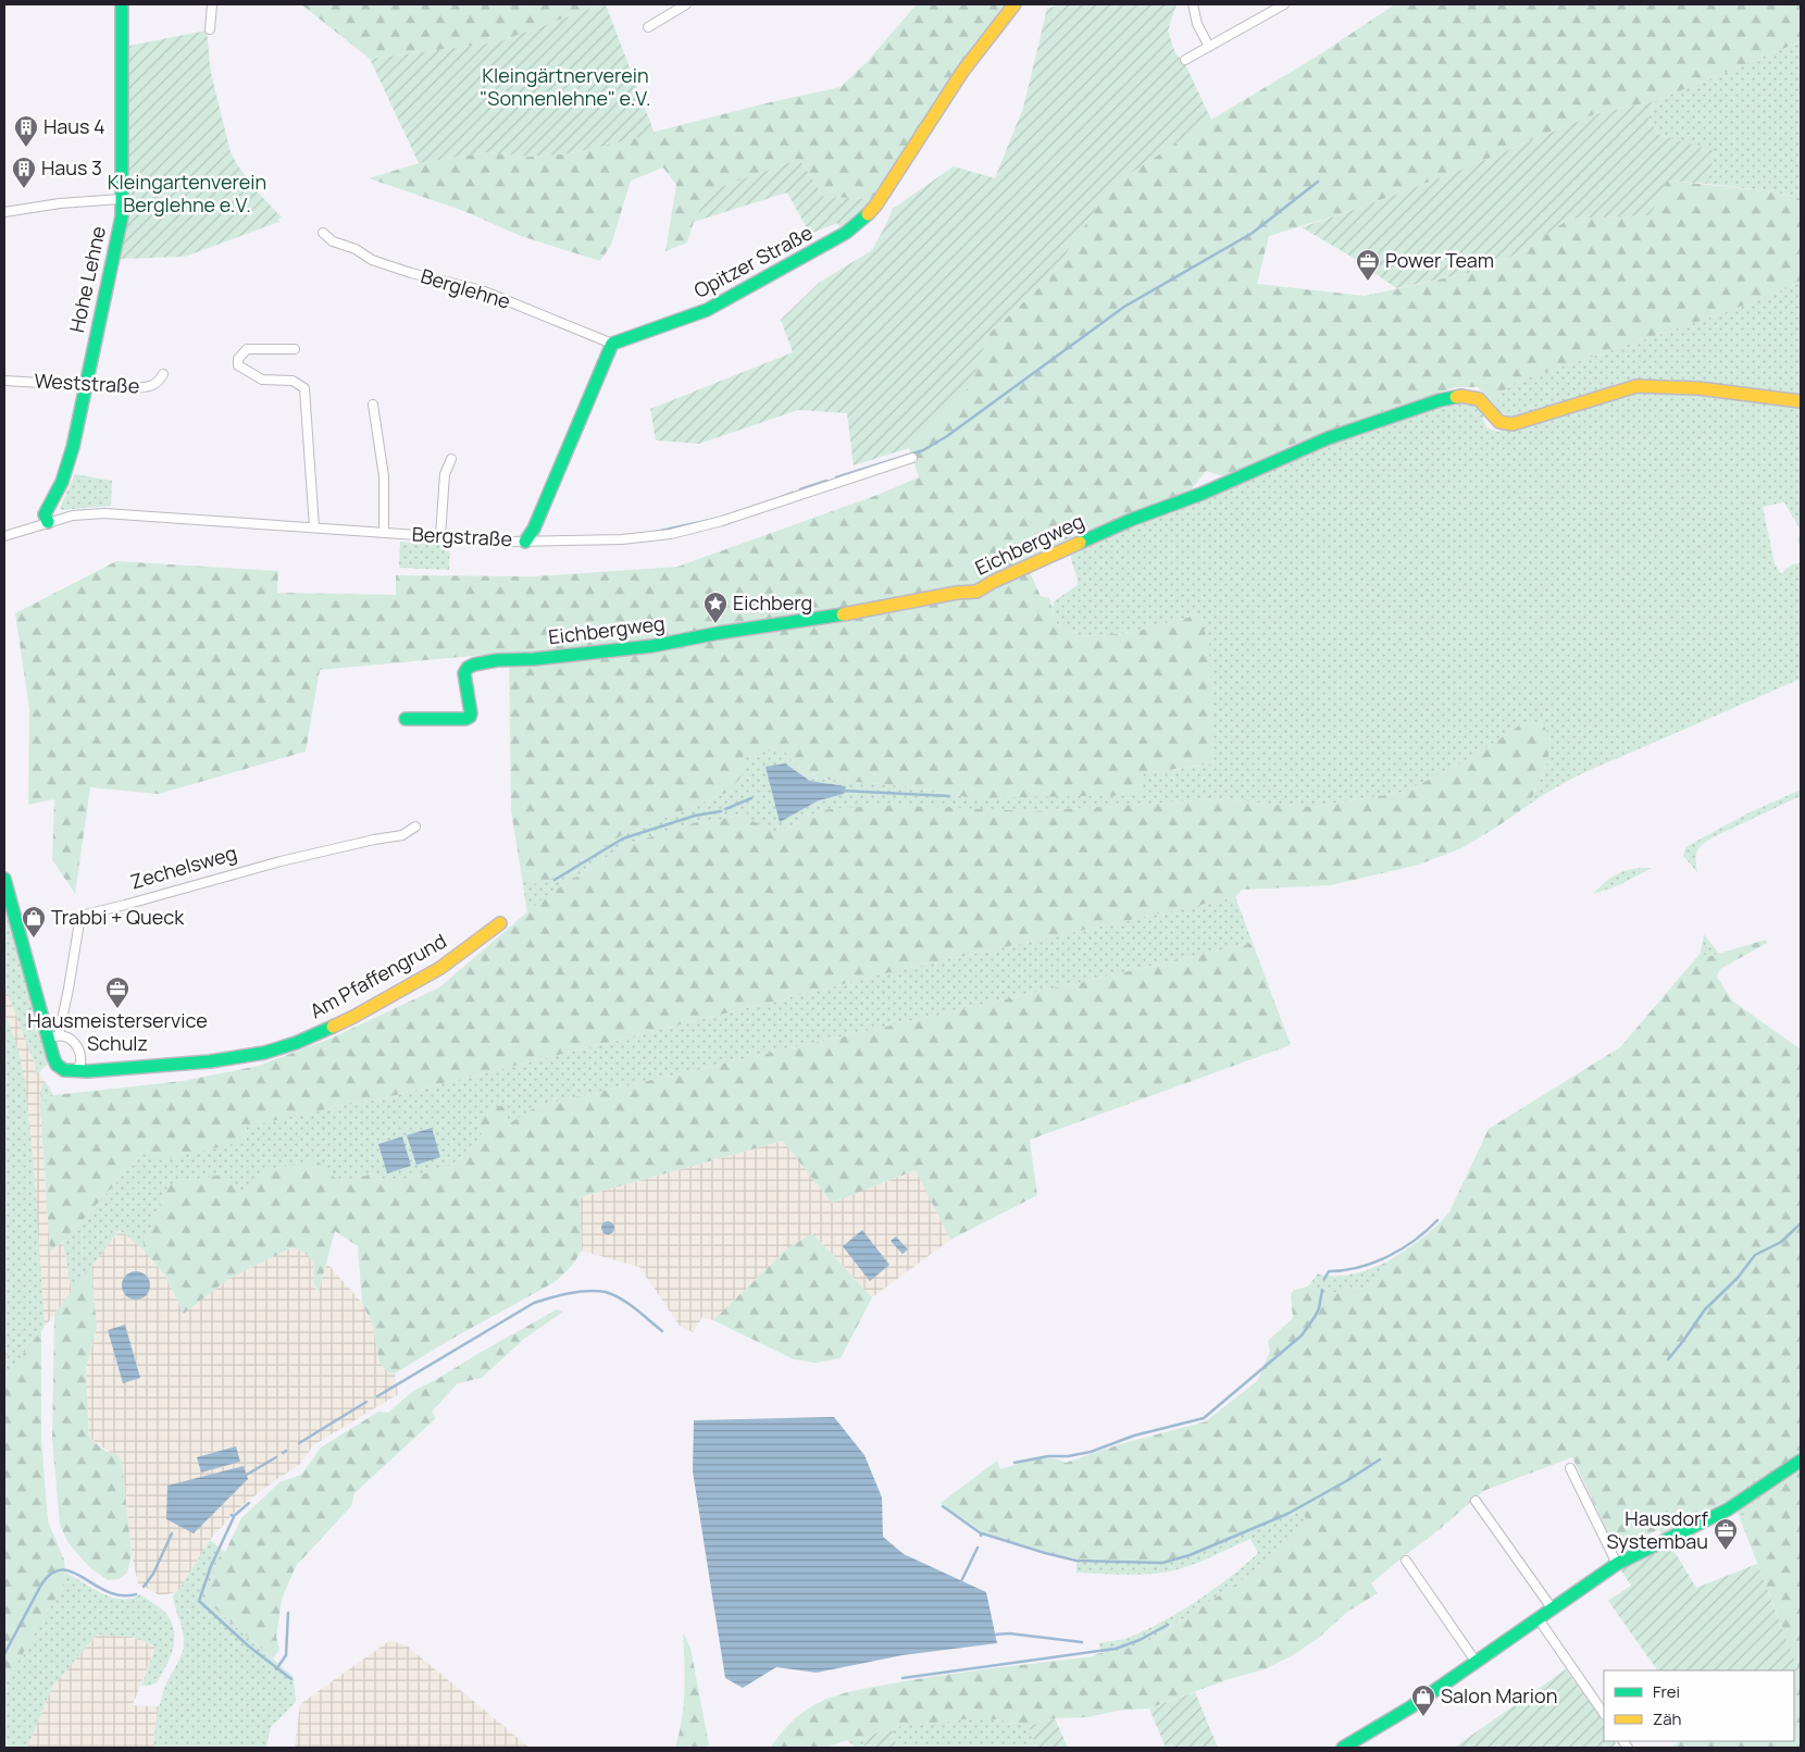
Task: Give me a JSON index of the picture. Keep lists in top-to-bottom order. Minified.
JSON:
{"streets":{"street":["Opitzer Straße","Hohe Lehne","Berglehne","Weststraße","Bergstraße","Eichbergweg","Zechelsweg","Am Pfaffengrund"]},"crossings":[["Opitzer Straße","Berglehne"],["Hohe Lehne","Weststraße"],["Hohe Lehne","Bergstraße"]],"parks":["Kleingärtnerverein \"Sonnenlehne\" e.V.","Kleingartenverein Berglehne e.V."],"places":{"building":["Haus 4","Haus 3"],"office":["Power Team","Hausmeisterservice Schulz","Hausdorf Systembau"],"place":["Eichberg"],"shop":["Trabbi + Queck","Salon Marion"]},"legend":["Frei","Zäh"]}
